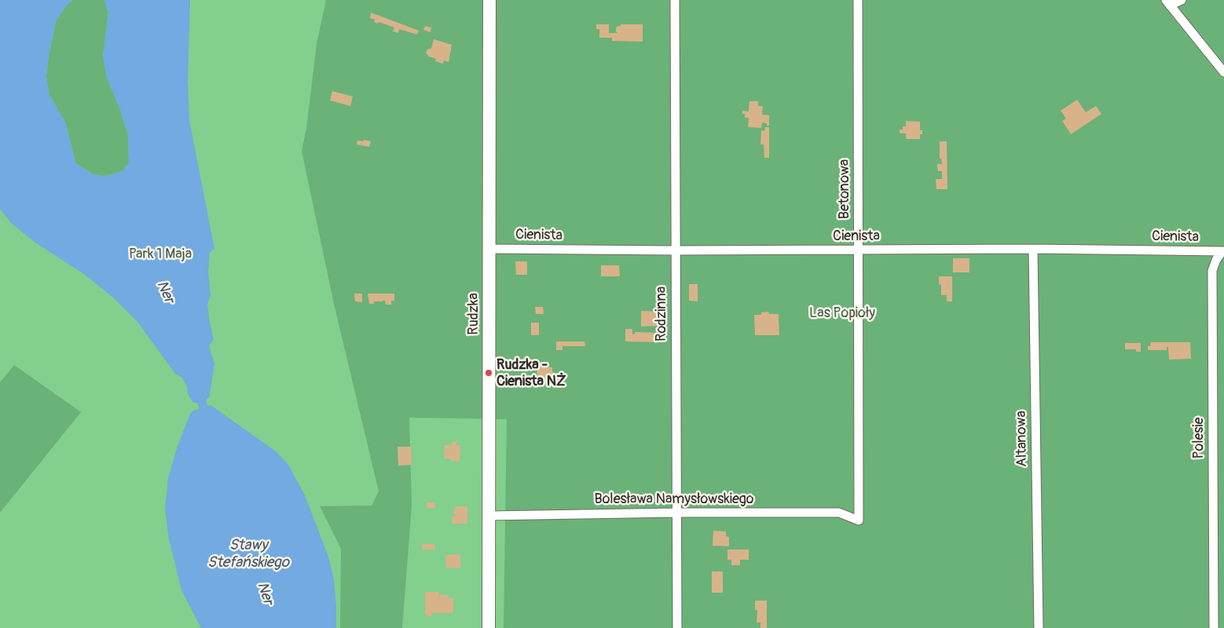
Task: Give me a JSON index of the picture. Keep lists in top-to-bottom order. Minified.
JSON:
{"streets":{"street":["Betonowa","Cienista","Rudzka","Rodzinna","Polesie","Altanowa","Bolesława Namysłowskiego"]},"crossings":[["Betonowa","Cienista"],["Betonowa","Bolesława Namysłowskiego"],["Cienista","Rudzka"],["Cienista","Rodzinna"],["Cienista","Polesie"],["Cienista","Altanowa"],["Rudzka","Bolesława Namysłowskiego"],["Rodzinna","Bolesława Namysłowskiego"]],"water":["Ner","Stawy Stefańskiego"],"parks":["Park 1 Maja","Las Popioły"],"places":["Rudzka - Cienista NŻ"]}
